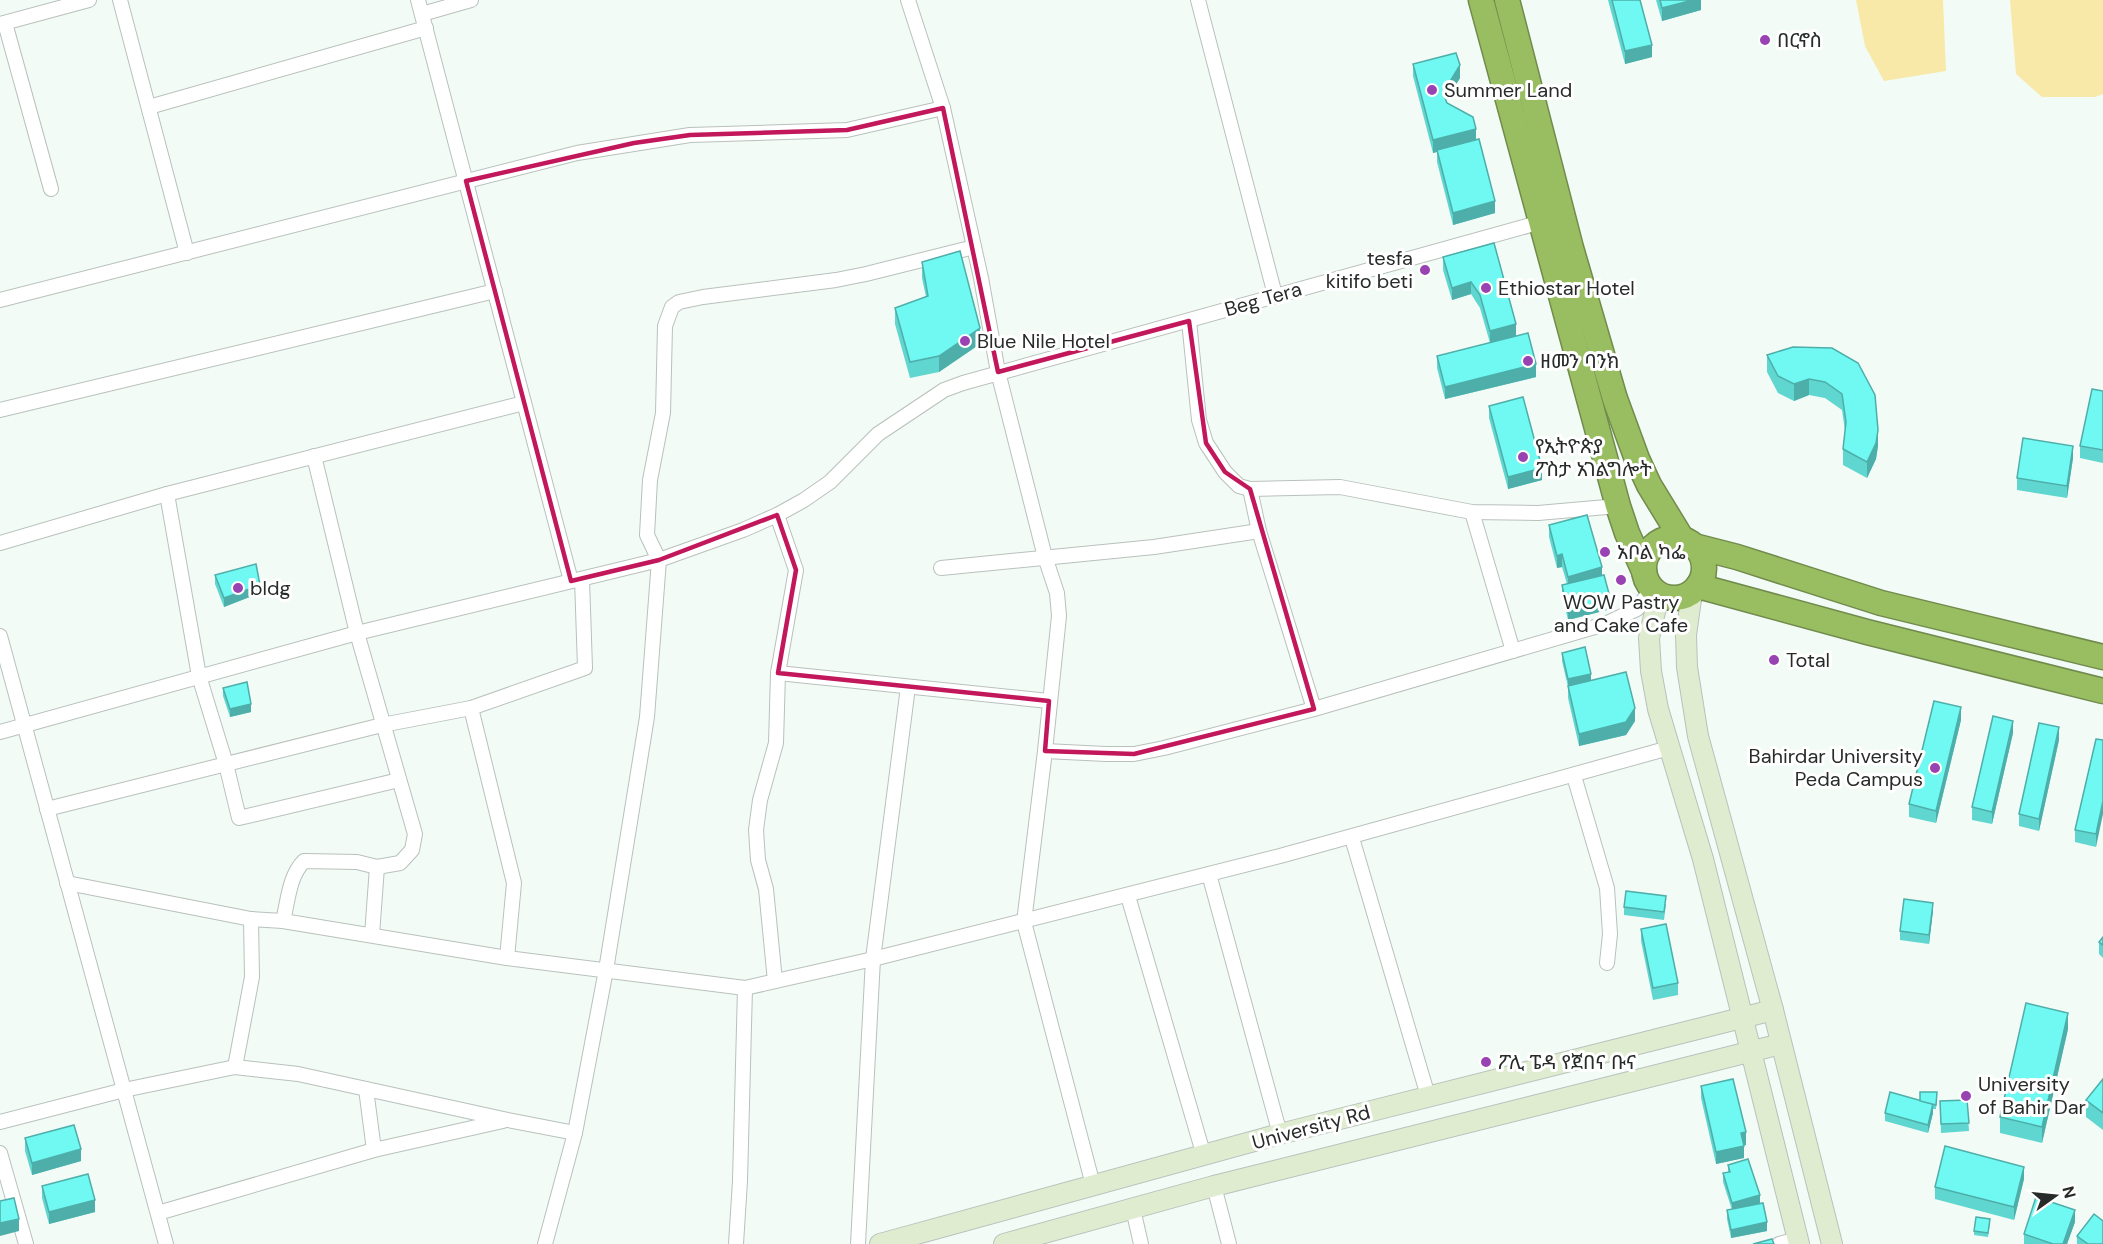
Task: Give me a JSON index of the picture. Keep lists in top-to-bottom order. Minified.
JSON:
{"streets":{"street":["Beg Tera","University Rd"]},"places":["በርኖስ","Summer Land","tesfa kitifo beti","Ethiostar Hotel","Blue Nile Hotel","ዘመን ባንክ","የኢትዮጵያ ፖስታ አገልግሎት","አቦል ካፌ","WOW Pastry and Cake Cafe","bldg","Total","Bahirdar University Peda Campus","ፖሊ ፔዳ የጀበና ቡና","University of Bahir Dar"],"north":"right"}
